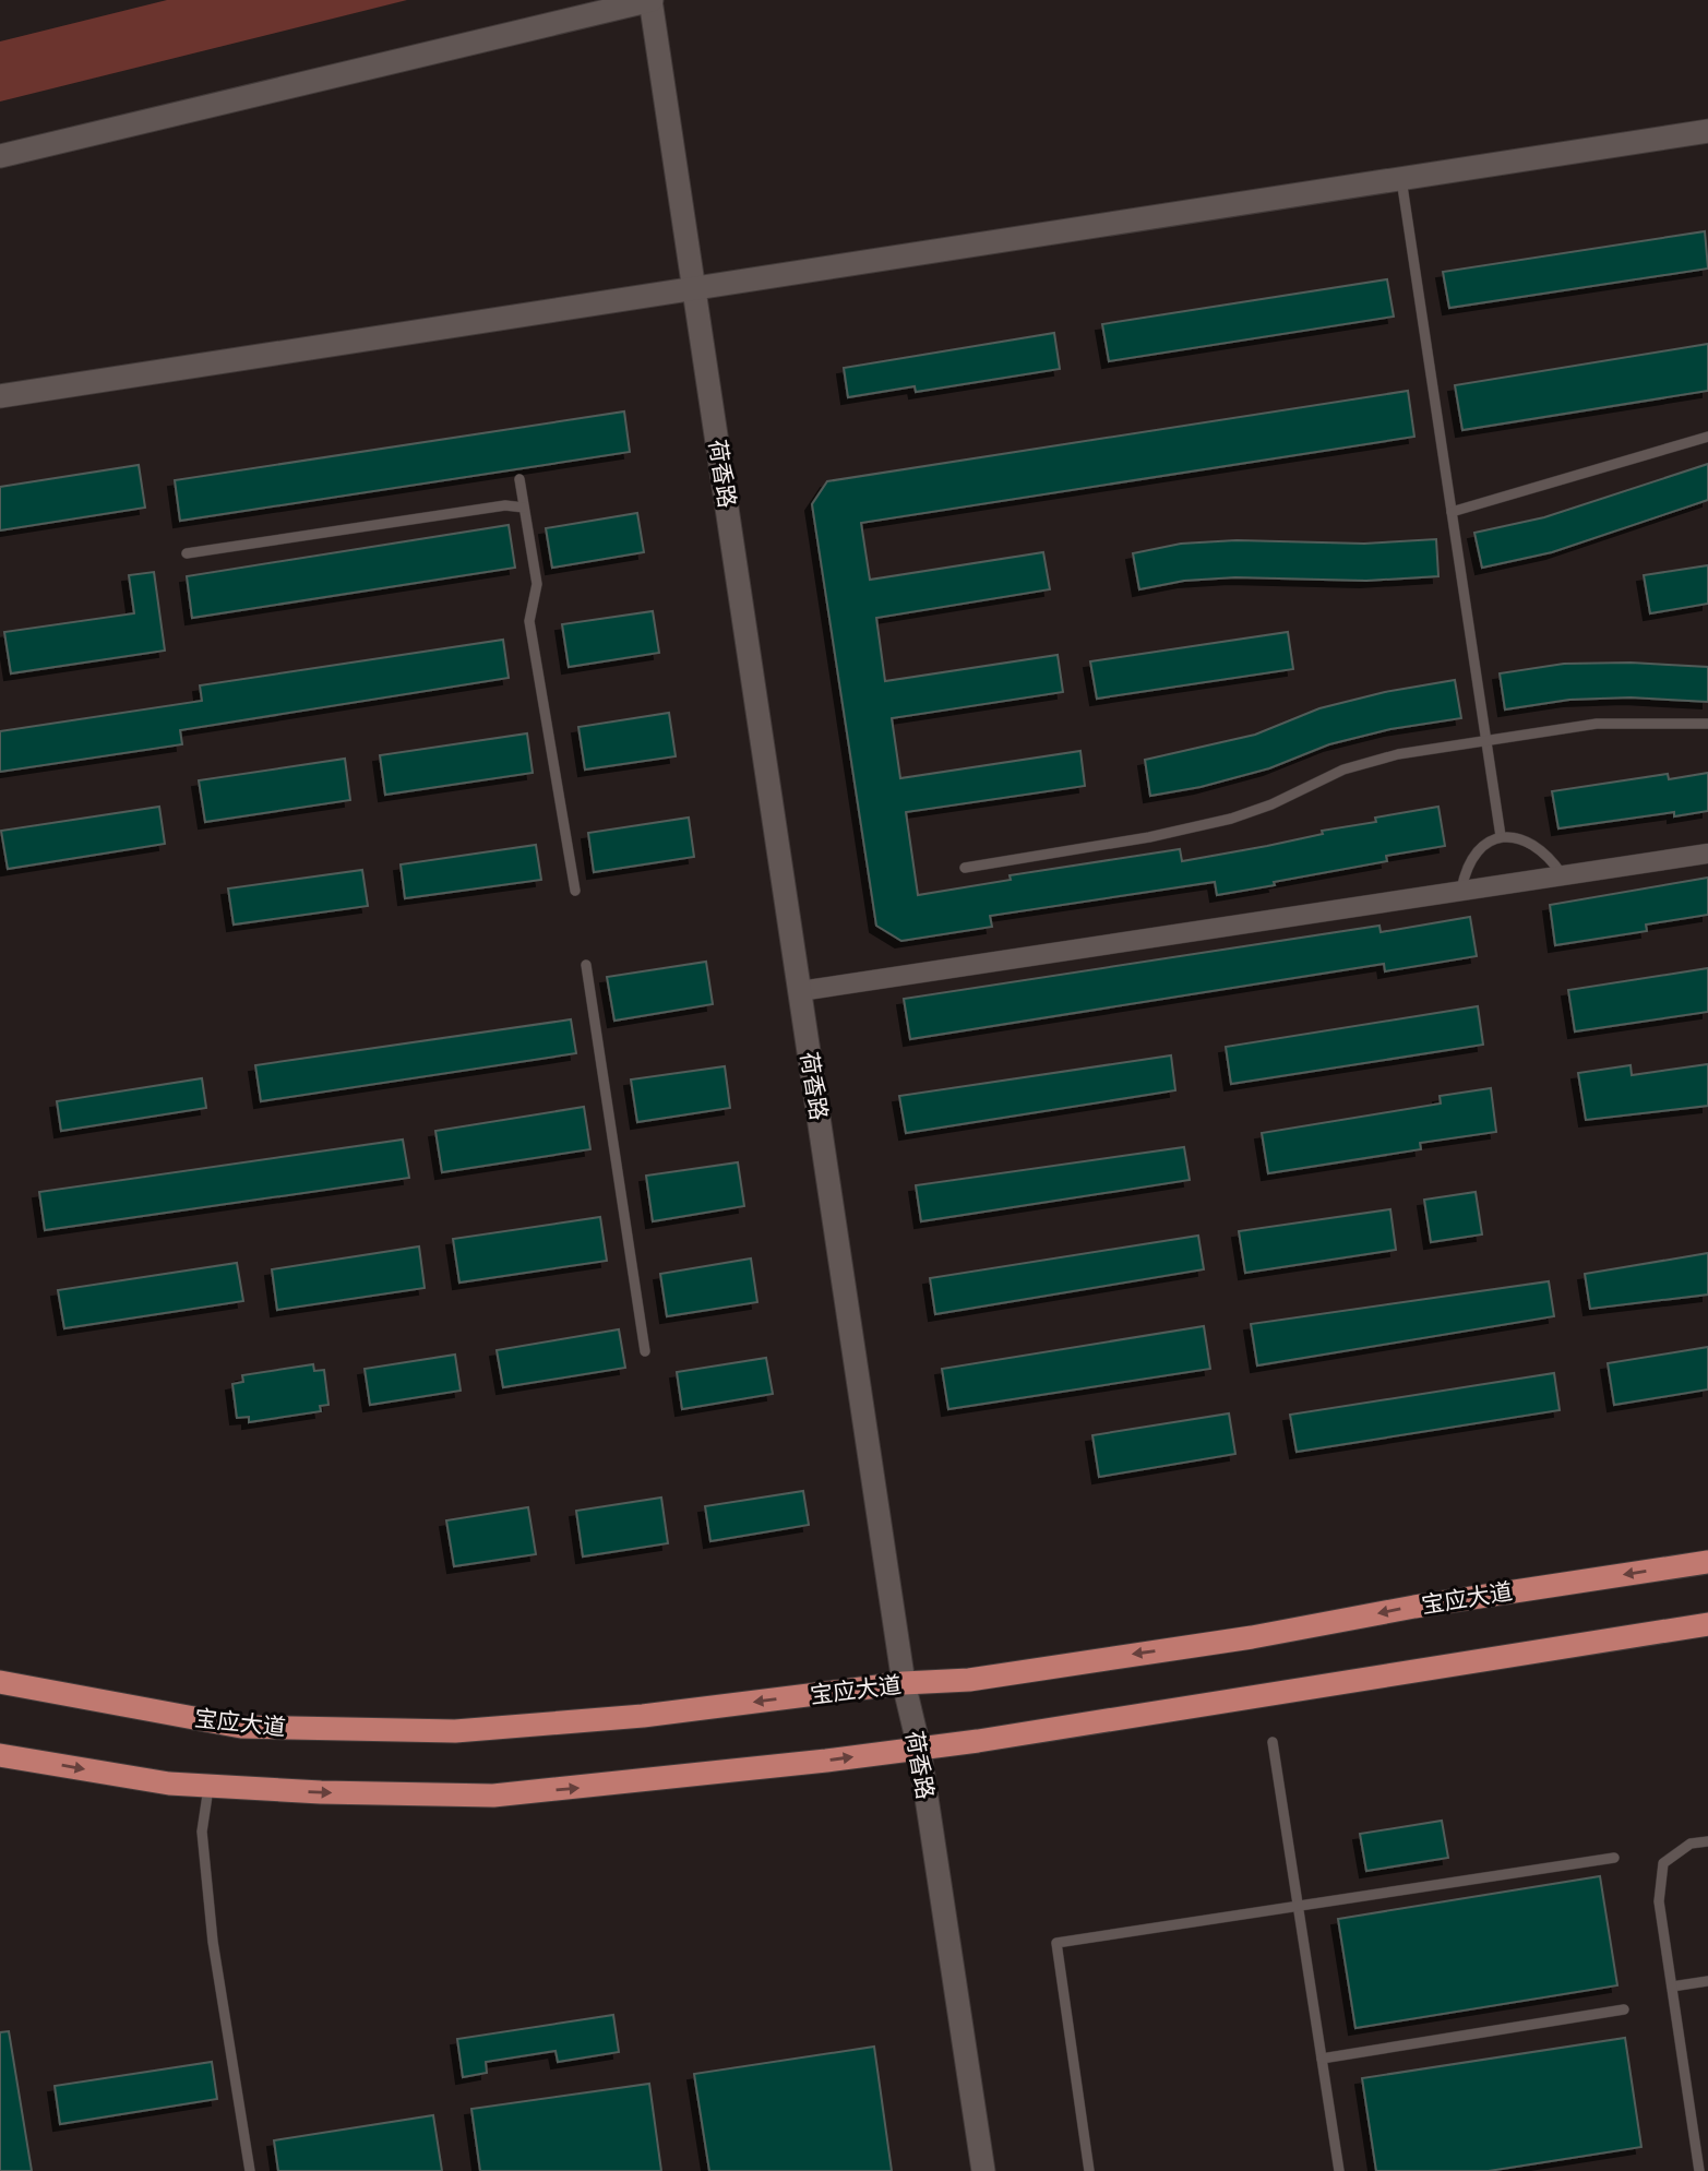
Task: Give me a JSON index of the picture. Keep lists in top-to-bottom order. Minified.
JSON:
{"streets":{"main road":["宝应大道"],"street":["荷香路"]},"crossings":[["荷香路","宝应大道"]]}
